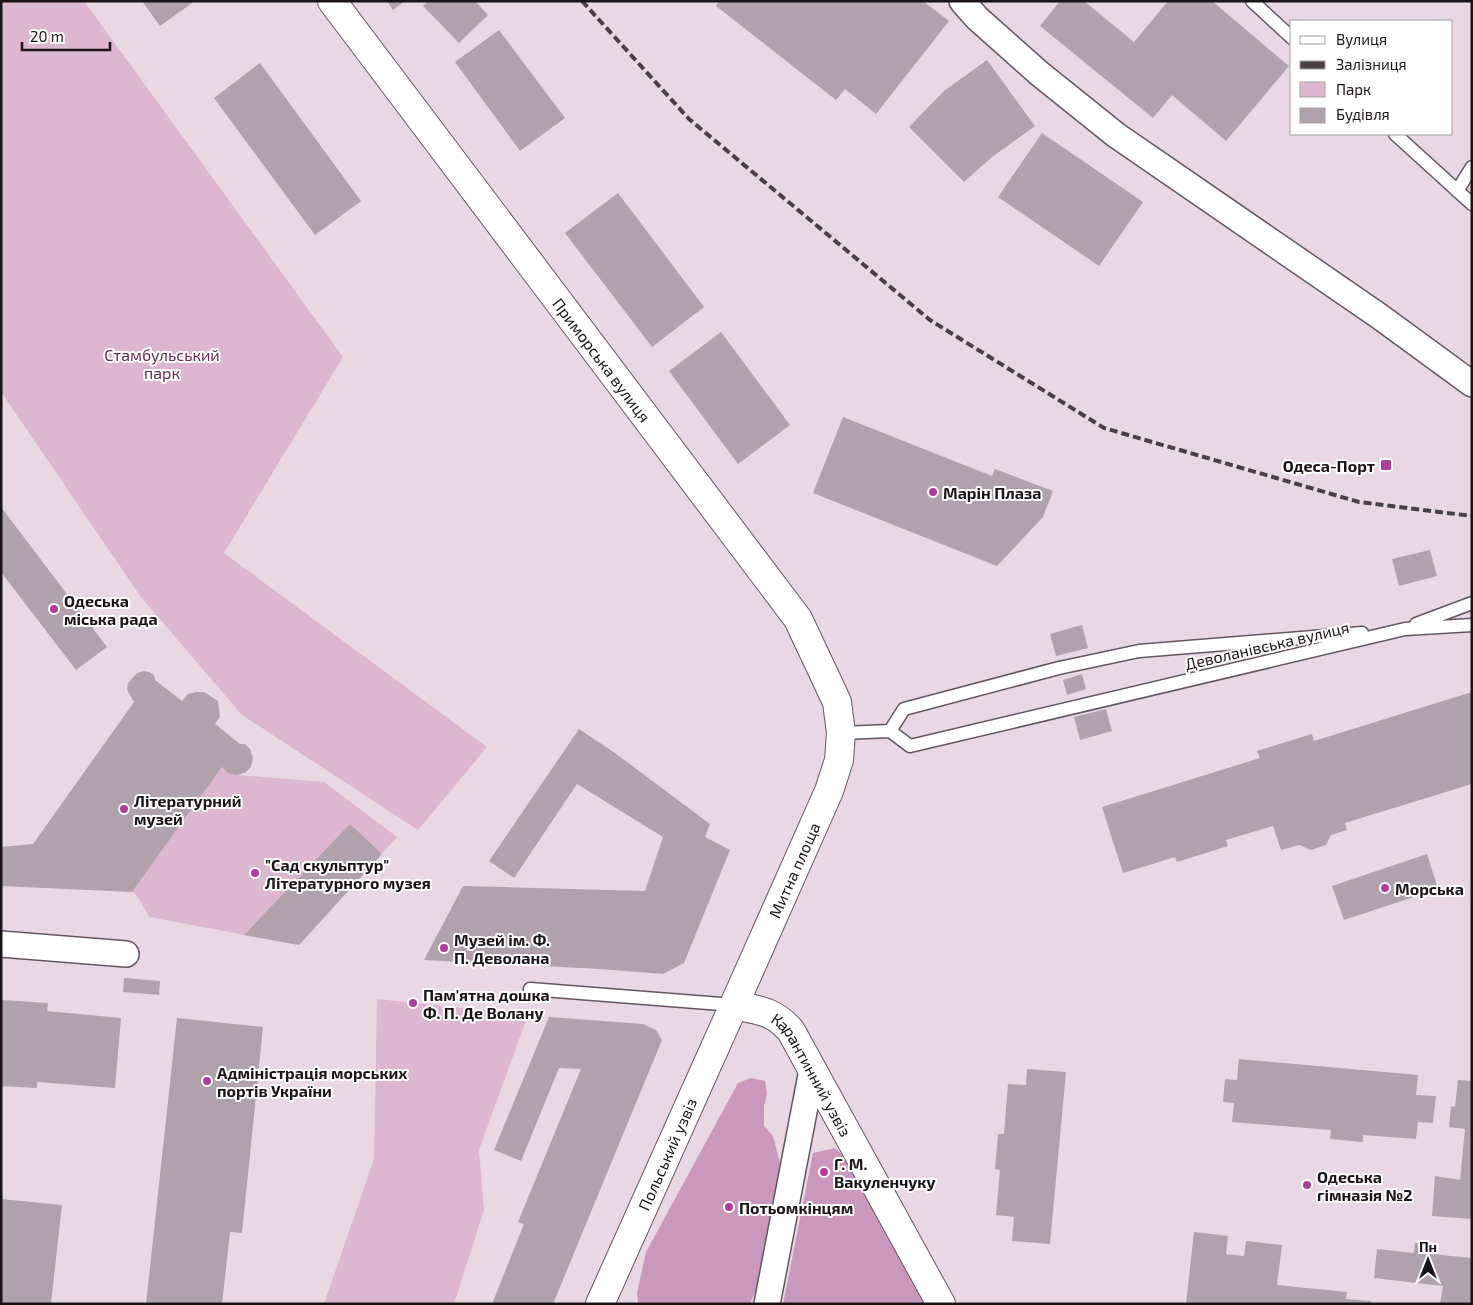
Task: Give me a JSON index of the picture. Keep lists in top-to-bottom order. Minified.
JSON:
{"streets":{"main road":["Приморська вулиця","Митна площа","Карантинний узвіз","Польський узвіз"],"lane":["Деволанівська вулиця"]},"crossings":[["Приморська вулиця","Митна площа"],["Митна площа","Карантинний узвіз"],["Митна площа","Польський узвіз"],["Карантинний узвіз","Польський узвіз"]],"parks":["Стамбульський парк"],"places":{"transit":["Одеса-Порт"],"other":["Марін Плаза","Одеська міська рада","Літературний музей","\"Сад скульптур\" Літературного музея","Морська","Музей ім. Ф. П. Деволана","Пам'ятна дошка Ф. П. Де Волану","Адміністрація морських портів України","Г. М. Вакуленчуку","Одеська гімназія №2","Потьомкінцям"]},"legend":["Вулиця","Залізниця","Парк","Будівля"],"scale_bar":"20 m","north":"top"}
